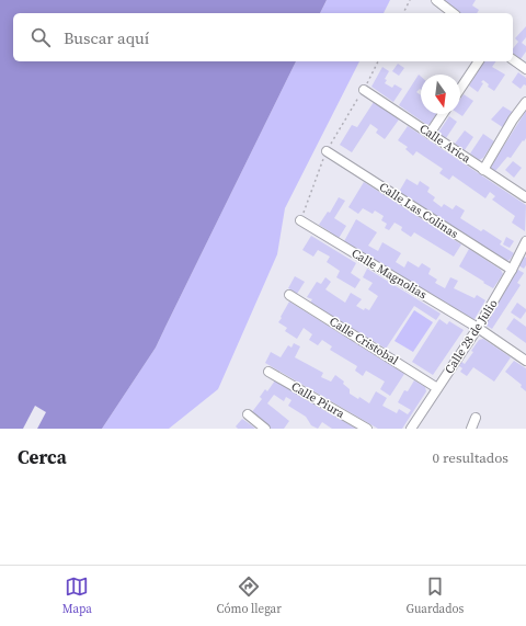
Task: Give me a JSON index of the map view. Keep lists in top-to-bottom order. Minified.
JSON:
{"streets":{"street":["Calle Arica","Calle Las Colinas","Calle Magnolias","Calle 28 de Julio","Calle Cristobal","Calle Piura"]},"crossings":[["Calle Las Colinas","Calle 28 de Julio"],["Calle Magnolias","Calle 28 de Julio"],["Calle 28 de Julio","Calle Cristobal"]],"north":"bottom","page":{"search":"Buscar aquí","heading":["Cerca","0 resultados"],"nav":["Mapa","Cómo llegar","Guardados"]}}
